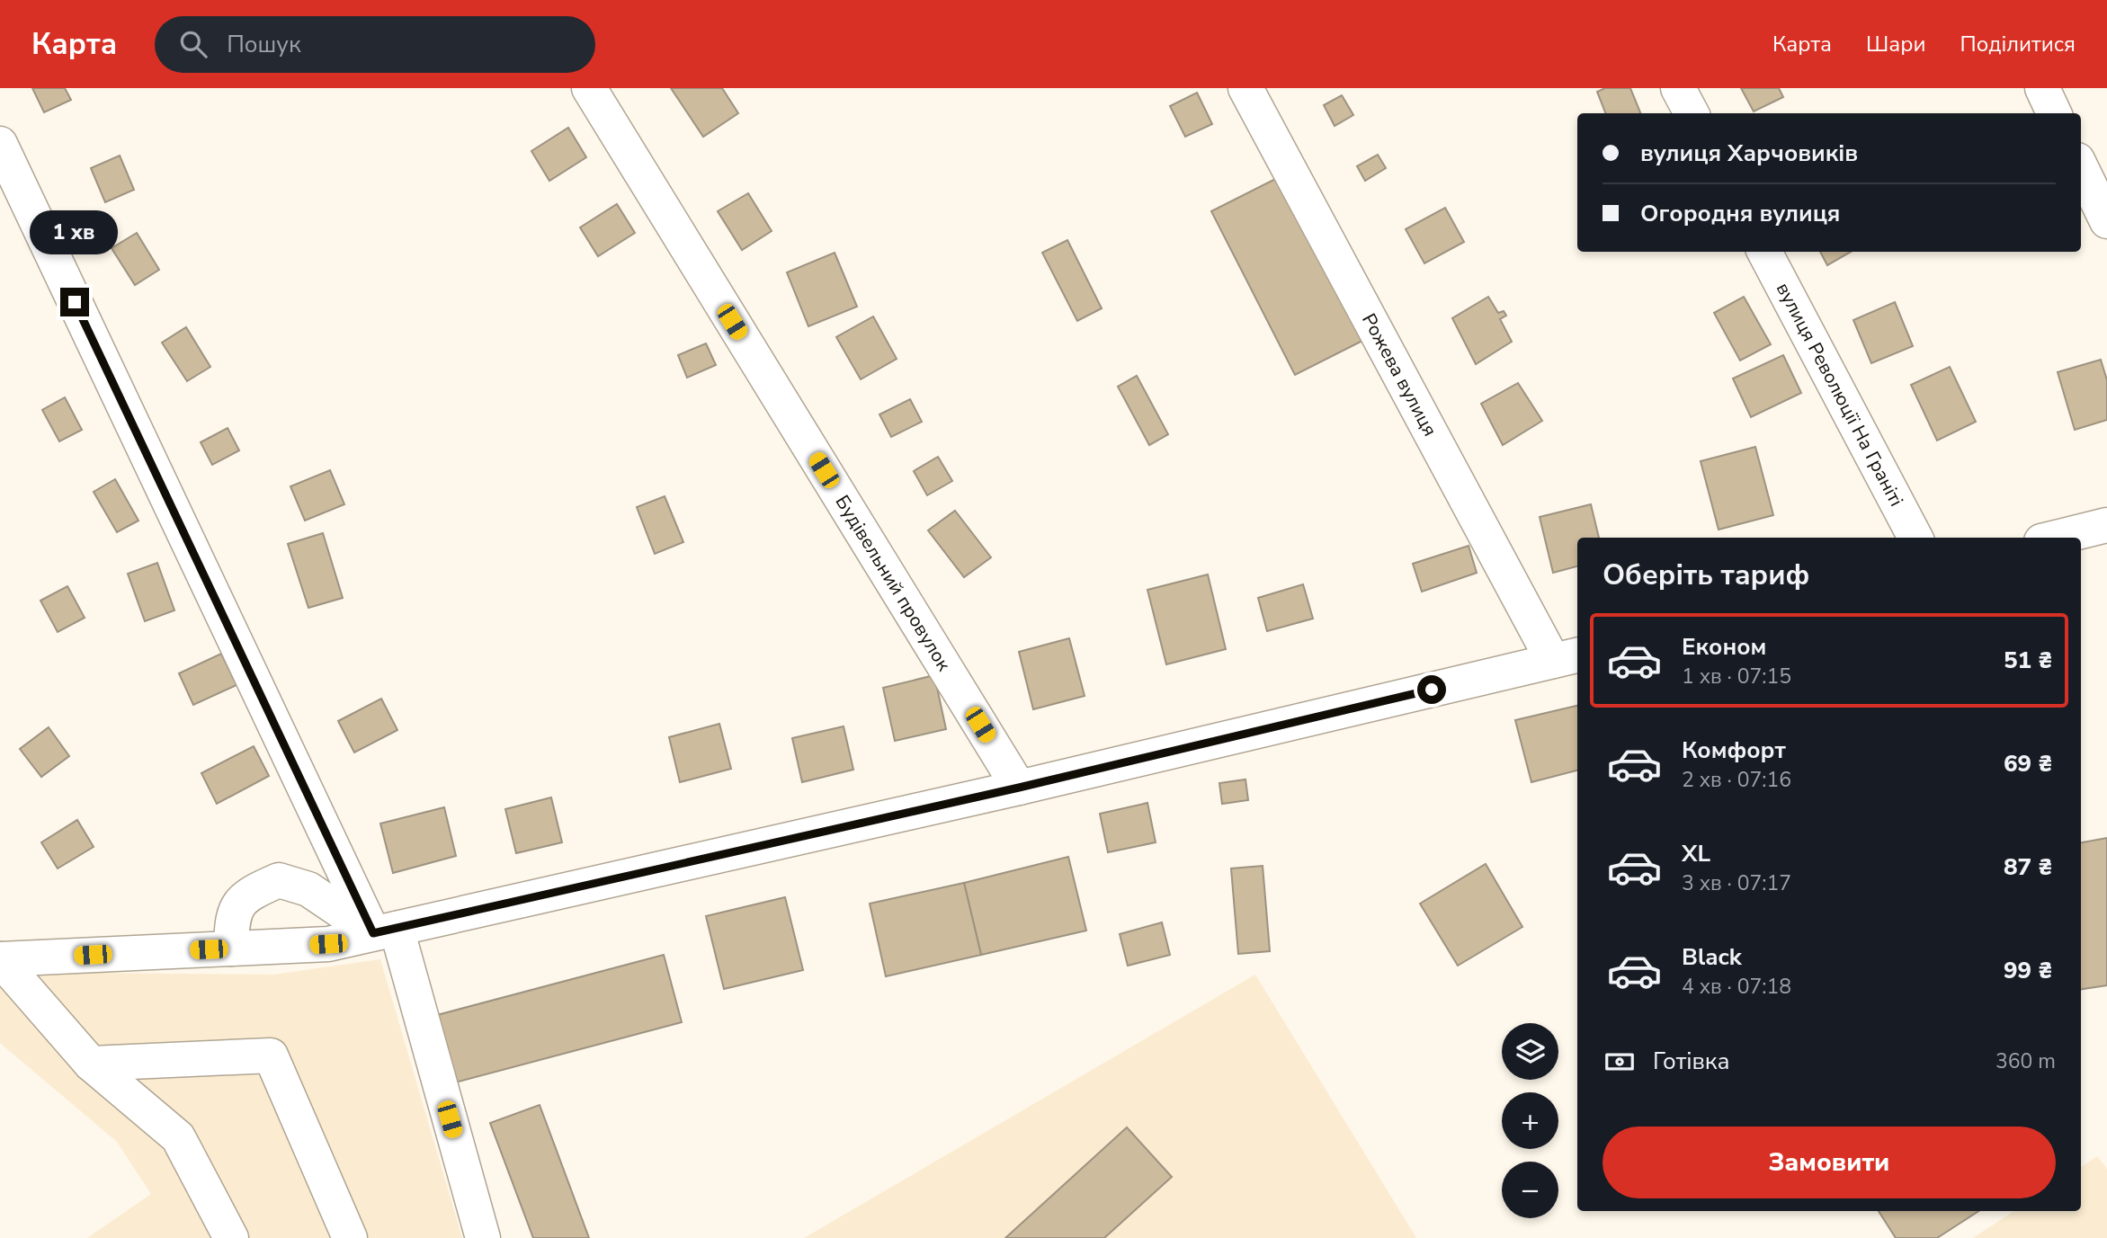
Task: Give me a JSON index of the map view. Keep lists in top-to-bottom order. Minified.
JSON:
{"streets":{"street":["Рожева вулиця","вулиця Революції На Граніті","Будівельний провулок"]},"page":{"header":"Карта","search":"Пошук","nav":["Карта","Шари","Поділитися"],"banner":["вулиця Харчовиків","Огородня вулиця"],"bubble":"1 хв","heading":"Оберіть тариф","list":[{"name":"Економ","note":"1 хв · 07:15","value":"51 ₴"},{"name":"Комфорт","note":"2 хв · 07:16","value":"69 ₴"},{"name":"XL","note":"3 хв · 07:17","value":"87 ₴"},{"name":"Black","note":"4 хв · 07:18","value":"99 ₴"}],"map_buttons":["+","−"],"pay":["Готівка","360 m"],"buttons":"Замовити"}}
